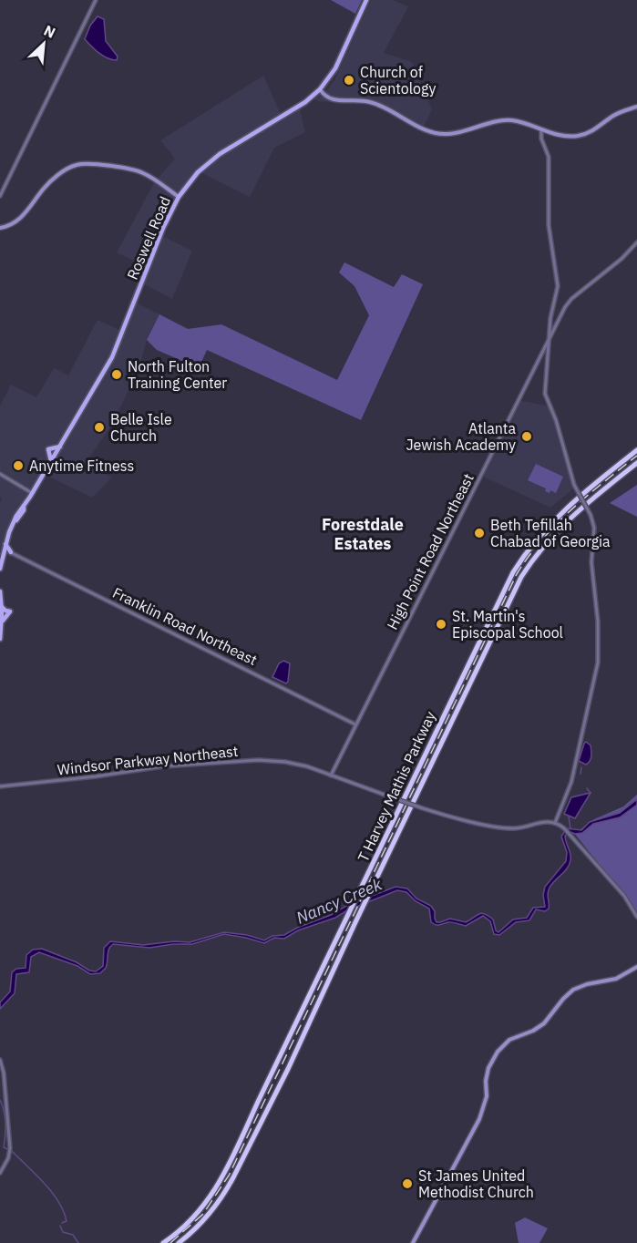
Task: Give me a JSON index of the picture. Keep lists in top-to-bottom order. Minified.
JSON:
{"streets":{"highway":["T Harvey Mathis Parkway"],"main road":["Roswell Road"],"street":["High Point Road Northeast","Franklin Road Northeast","Windsor Parkway Northeast"]},"crossings":[["Roswell Road","Franklin Road Northeast"],["High Point Road Northeast","Franklin Road Northeast"],["High Point Road Northeast","Windsor Parkway Northeast"]],"districts":["Forestdale Estates"],"water":["Nancy Creek"],"places":["Church of Scientology","North Fulton Training Center","Belle Isle Church","Atlanta Jewish Academy","Anytime Fitness","Beth Tefillah Chabad of Georgia","St. Martin's Episcopal School","St James United Methodist Church"],"north":"top right"}
